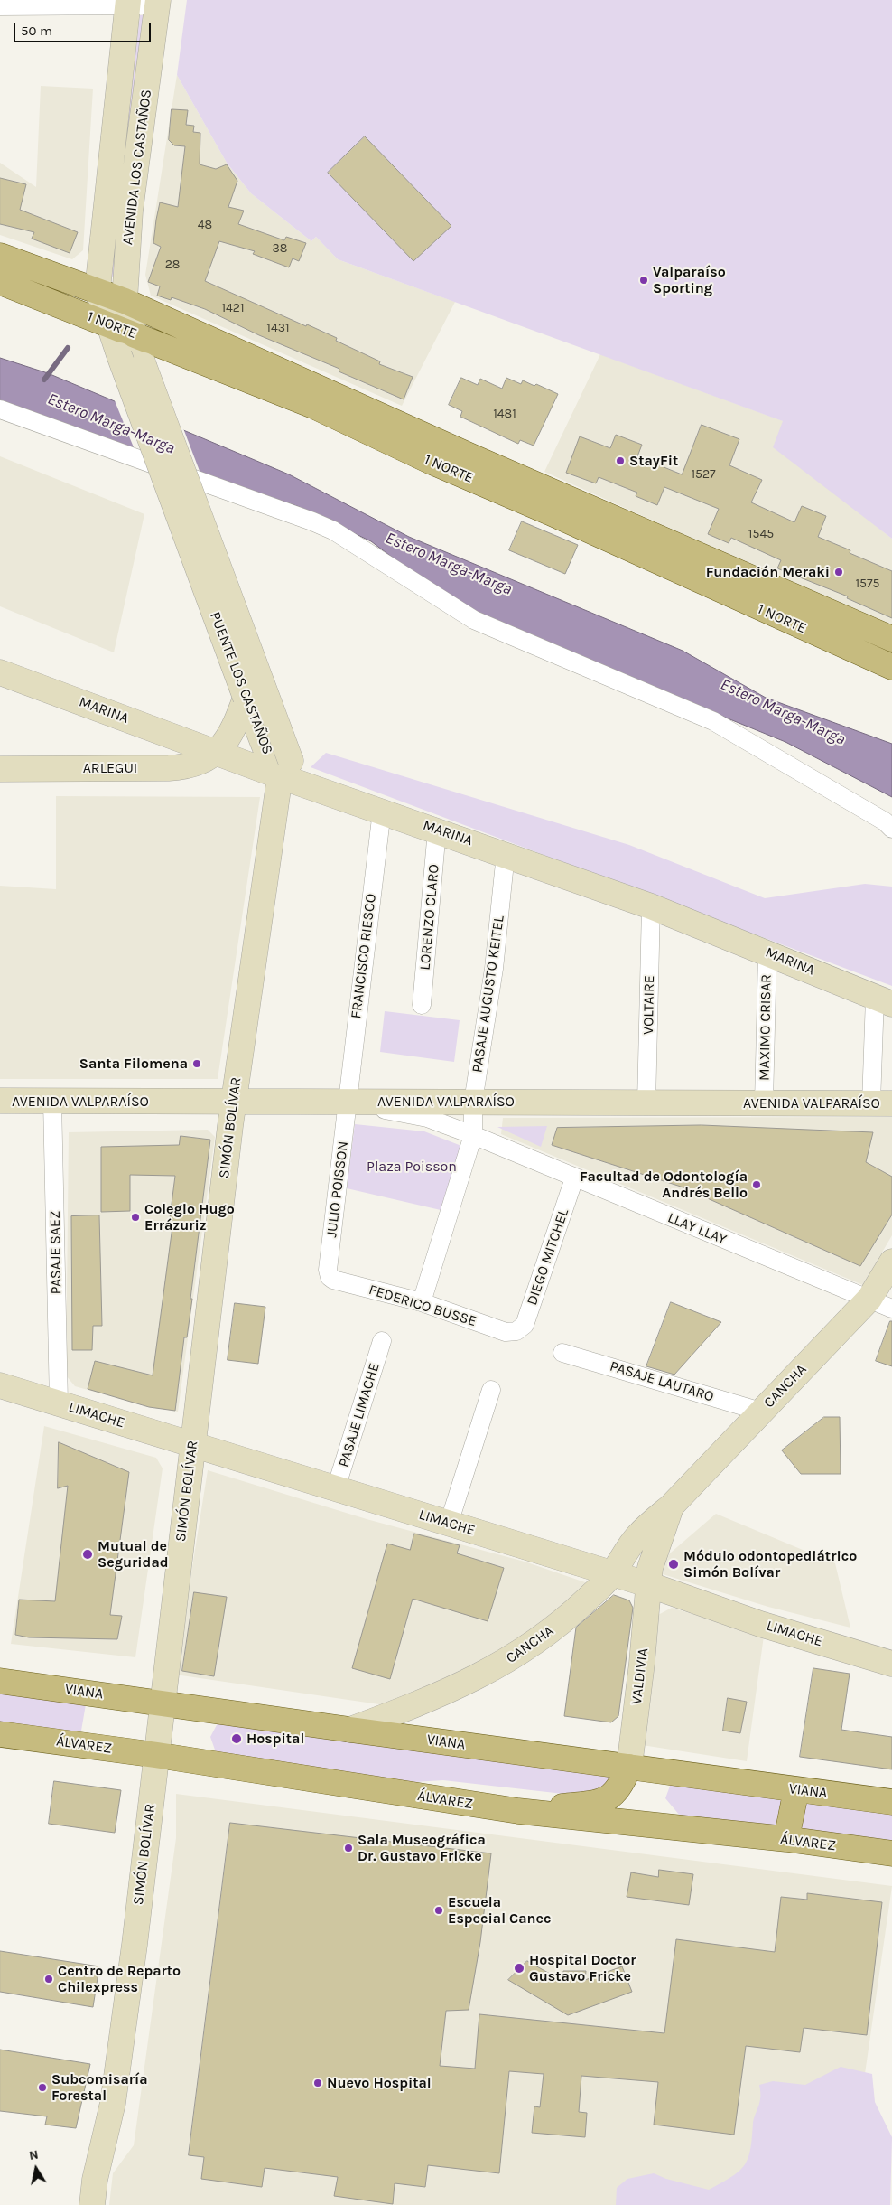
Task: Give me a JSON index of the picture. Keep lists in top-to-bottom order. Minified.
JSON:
{"streets":{"main road":["AVENIDA LOS CASTAÑOS","1 NORTE","PUENTE LOS CASTAÑOS","MARINA","ARLEGUI","AVENIDA VALPARAÍSO","SIMÓN BOLÍVAR","CANCHA","LIMACHE","VALDIVIA","VIANA","ÁLVAREZ"],"street":["LORENZO CLARO","FRANCISCO RIESCO","PASAJE AUGUSTO KEITEL","VOLTAIRE","MAXIMO CRISAR","JULIO POISSON","LLAY LLAY","PASAJE SAEZ","DIEGO MITCHEL","FEDERICO BUSSE","PASAJE LAUTARO","PASAJE LIMACHE"]},"crossings":[["AVENIDA LOS CASTAÑOS","1 NORTE"],["AVENIDA LOS CASTAÑOS","PUENTE LOS CASTAÑOS"],["1 NORTE","PUENTE LOS CASTAÑOS"],["PUENTE LOS CASTAÑOS","MARINA"],["PUENTE LOS CASTAÑOS","SIMÓN BOLÍVAR"],["MARINA","ARLEGUI"],["MARINA","LORENZO CLARO"],["MARINA","FRANCISCO RIESCO"],["MARINA","PASAJE AUGUSTO KEITEL"],["MARINA","VOLTAIRE"],["MARINA","MAXIMO CRISAR"],["MARINA","SIMÓN BOLÍVAR"],["FRANCISCO RIESCO","AVENIDA VALPARAÍSO"],["FRANCISCO RIESCO","JULIO POISSON"],["FRANCISCO RIESCO","LLAY LLAY"],["PASAJE AUGUSTO KEITEL","AVENIDA VALPARAÍSO"],["PASAJE AUGUSTO KEITEL","LLAY LLAY"],["PASAJE AUGUSTO KEITEL","FEDERICO BUSSE"],["VOLTAIRE","AVENIDA VALPARAÍSO"],["MAXIMO CRISAR","AVENIDA VALPARAÍSO"],["AVENIDA VALPARAÍSO","SIMÓN BOLÍVAR"],["AVENIDA VALPARAÍSO","JULIO POISSON"],["AVENIDA VALPARAÍSO","LLAY LLAY"],["AVENIDA VALPARAÍSO","PASAJE SAEZ"],["SIMÓN BOLÍVAR","LIMACHE"],["SIMÓN BOLÍVAR","VIANA"],["SIMÓN BOLÍVAR","ÁLVAREZ"],["JULIO POISSON","LLAY LLAY"],["JULIO POISSON","FEDERICO BUSSE"],["LLAY LLAY","DIEGO MITCHEL"],["LLAY LLAY","CANCHA"],["PASAJE SAEZ","LIMACHE"],["DIEGO MITCHEL","FEDERICO BUSSE"],["PASAJE LAUTARO","CANCHA"],["CANCHA","LIMACHE"],["CANCHA","VALDIVIA"],["CANCHA","VIANA"],["LIMACHE","PASAJE LIMACHE"],["LIMACHE","VALDIVIA"],["VALDIVIA","VIANA"]],"water":["Estero Marga-Marga"],"parks":["Plaza Poisson"],"places":["Valparaíso Sporting","StayFit","Fundación Meraki","Santa Filomena","Facultad de Odontología Andrés Bello","Colegio Hugo Errázuriz","Mutual de Seguridad","Módulo odontopediátrico Simón Bolívar","Hospital","Sala Museográfica Dr. Gustavo Fricke","Escuela Especial Canec","Hospital Doctor Gustavo Fricke","Centro de Reparto Chilexpress","Nuevo Hospital","Subcomisaría Forestal"],"house_numbers":["48","38","28","1421","1431","1481","1527","1545","1575"],"scale_bar":"50 m","north":"top"}
